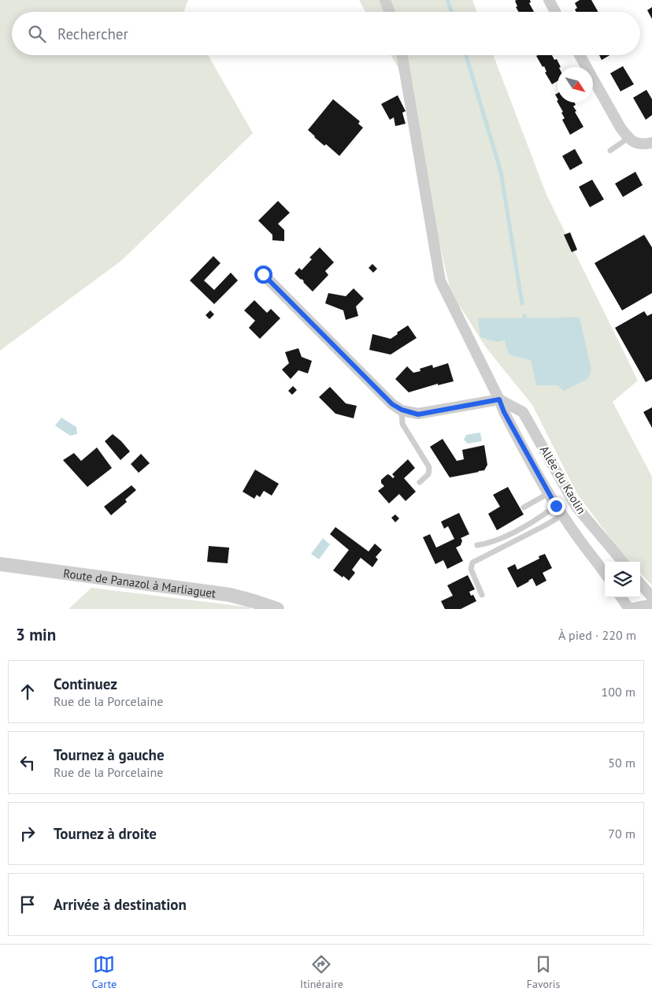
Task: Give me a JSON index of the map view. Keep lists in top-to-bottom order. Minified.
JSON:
{"streets":{"street":["Allée du Kaolin","Route de Panazol à Marliaguet"]},"north":"bottom right","page":{"search":"Rechercher","heading":["3 min","À pied · 220 m"],"list":[["Continuez","Rue de la Porcelaine","100 m"],["Tournez à gauche","Rue de la Porcelaine","50 m"],["Tournez à droite","70 m"],"Arrivée à destination"],"nav":["Carte","Itinéraire","Favoris"]}}
